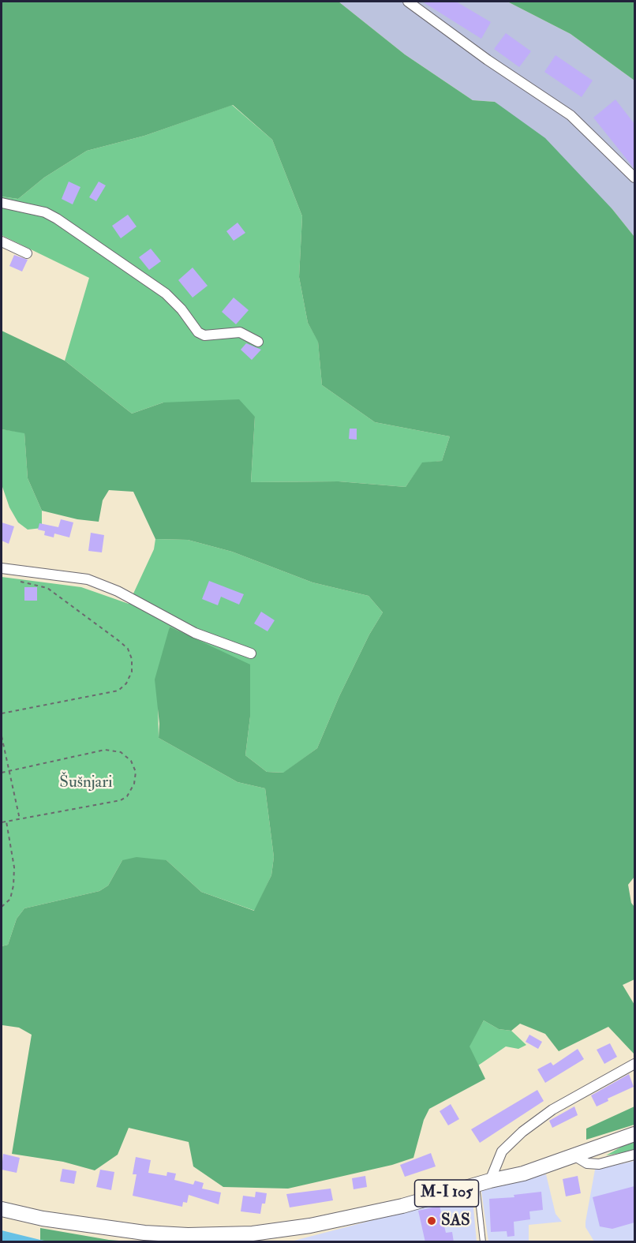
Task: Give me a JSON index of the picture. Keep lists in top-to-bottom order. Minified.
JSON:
{"streets":{"main road":["M-I 105"]},"parks":["Šušnjari"],"places":["SAS"]}
